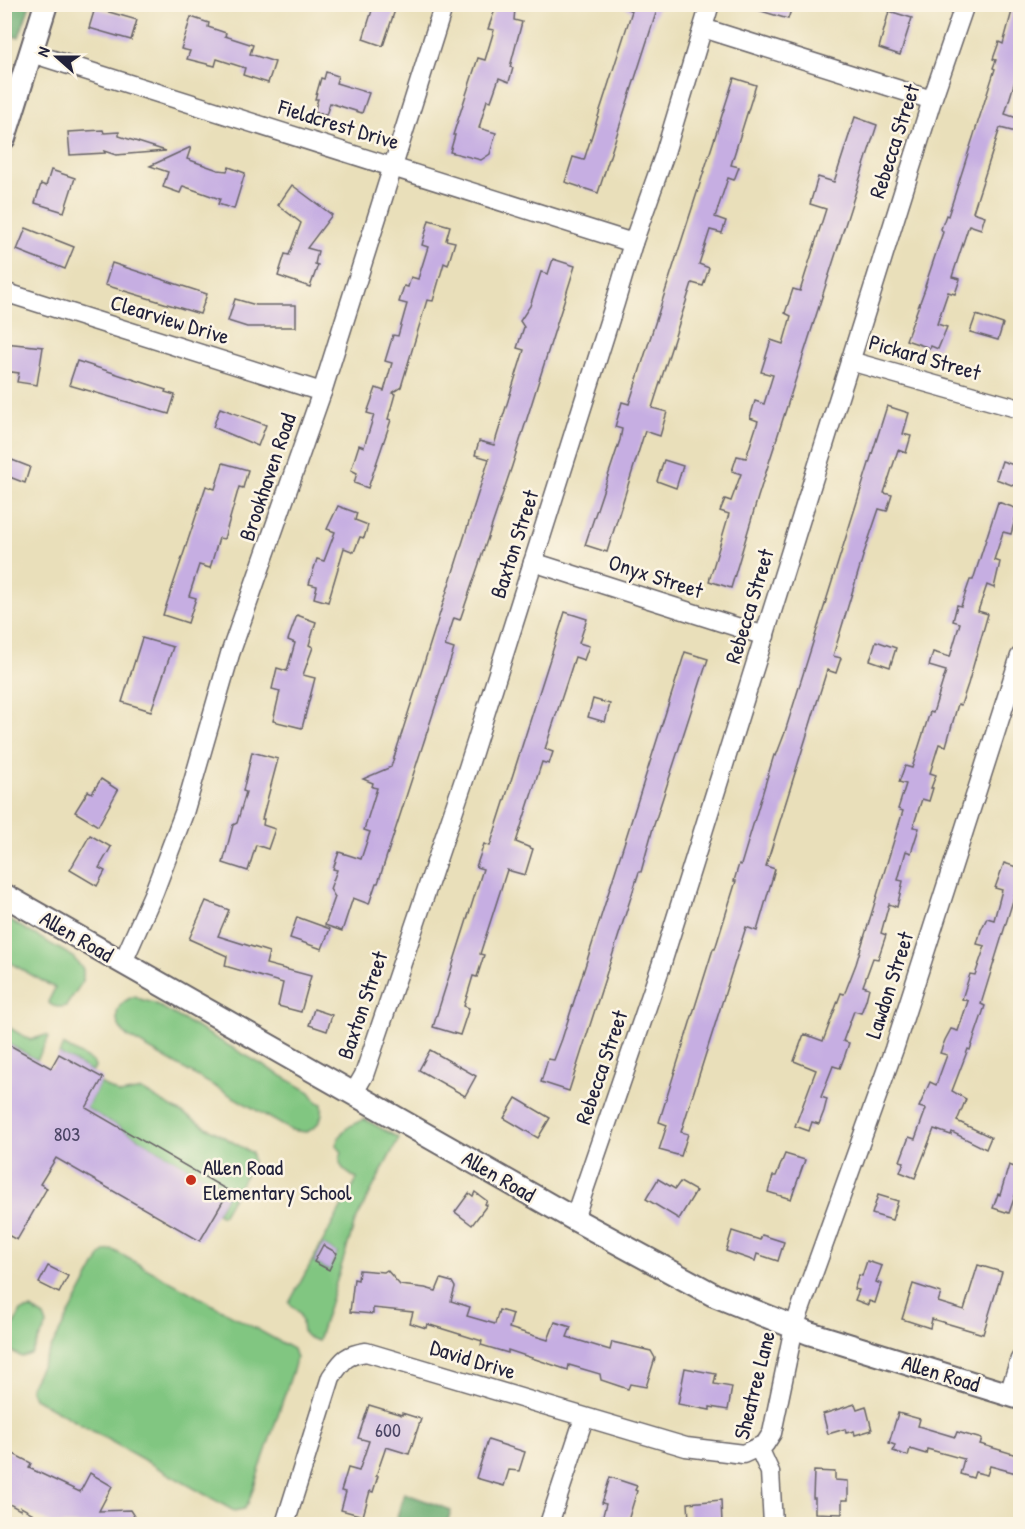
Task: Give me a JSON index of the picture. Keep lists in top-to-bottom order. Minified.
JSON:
{"streets":{"street":["Fieldcrest Drive","Rebecca Street","Clearview Drive","Pickard Street","Brookhaven Road","Baxton Street","Onyx Street","Allen Road","Lawdon Street","David Drive","Sheatree Lane"]},"crossings":[["Fieldcrest Drive","Brookhaven Road"],["Fieldcrest Drive","Baxton Street"],["Rebecca Street","Pickard Street"],["Rebecca Street","Onyx Street"],["Rebecca Street","Allen Road"],["Clearview Drive","Brookhaven Road"],["Brookhaven Road","Allen Road"],["Baxton Street","Onyx Street"],["Baxton Street","Allen Road"],["Allen Road","Lawdon Street"],["Allen Road","Sheatree Lane"],["Lawdon Street","Sheatree Lane"],["David Drive","Sheatree Lane"]],"places":["Allen Road Elementary School"],"house_numbers":["803","600"],"north":"left"}
